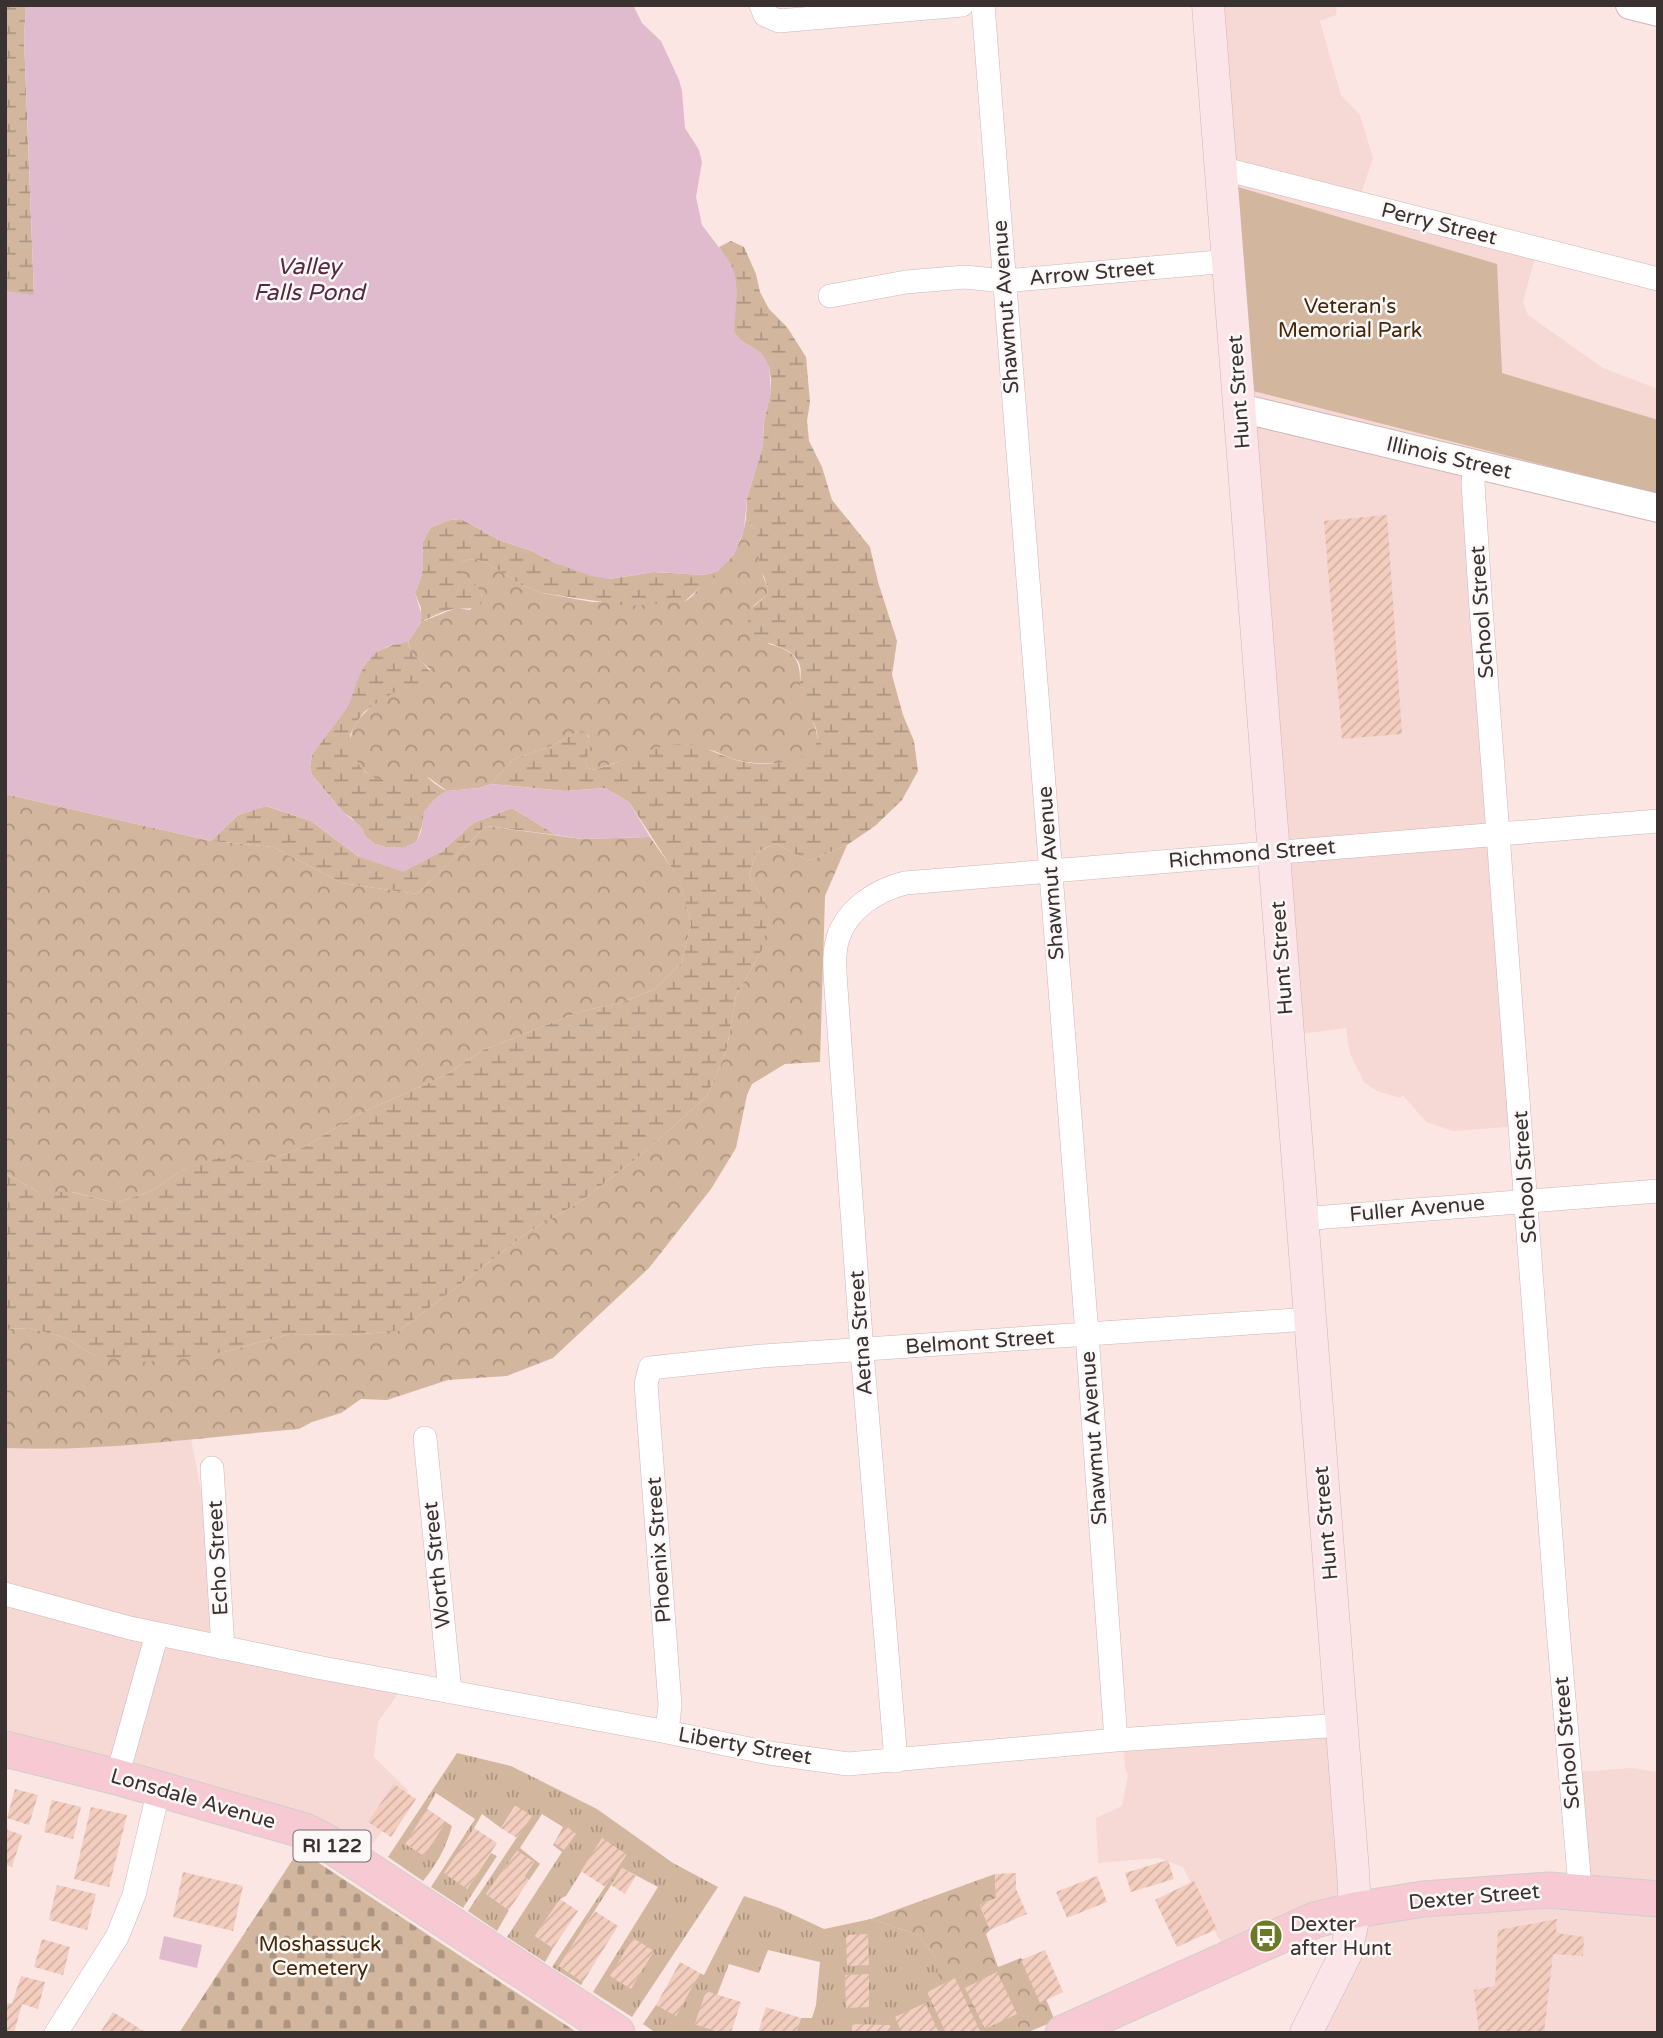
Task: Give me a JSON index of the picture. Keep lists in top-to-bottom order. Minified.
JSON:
{"streets":{"main road":["Hunt Street","Lonsdale Avenue","RI 122","Dexter Street"],"street":["Perry Street","Arrow Street","Shawmut Avenue","Illinois Street","School Street","Richmond Street","Fuller Avenue","Aetna Street","Belmont Street","Phoenix Street","Echo Street","Worth Street","Liberty Street"]},"crossings":[["Perry Street","Hunt Street"],["Arrow Street","Shawmut Avenue"],["Arrow Street","Hunt Street"],["Shawmut Avenue","Richmond Street"],["Shawmut Avenue","Belmont Street"],["Shawmut Avenue","Liberty Street"],["Hunt Street","Illinois Street"],["Hunt Street","Richmond Street"],["Hunt Street","Fuller Avenue"],["Hunt Street","Belmont Street"],["Hunt Street","Liberty Street"],["Hunt Street","Dexter Street"],["Illinois Street","School Street"],["School Street","Richmond Street"],["School Street","Fuller Avenue"],["School Street","Dexter Street"],["Richmond Street","Aetna Street"],["Aetna Street","Belmont Street"],["Aetna Street","Liberty Street"],["Belmont Street","Phoenix Street"],["Phoenix Street","Liberty Street"],["Echo Street","Liberty Street"],["Worth Street","Liberty Street"]],"water":["Valley Falls Pond"],"parks":["Veteran's Memorial Park","Moshassuck Cemetery"],"places":{"bus stop":["Dexter after Hunt"]}}
